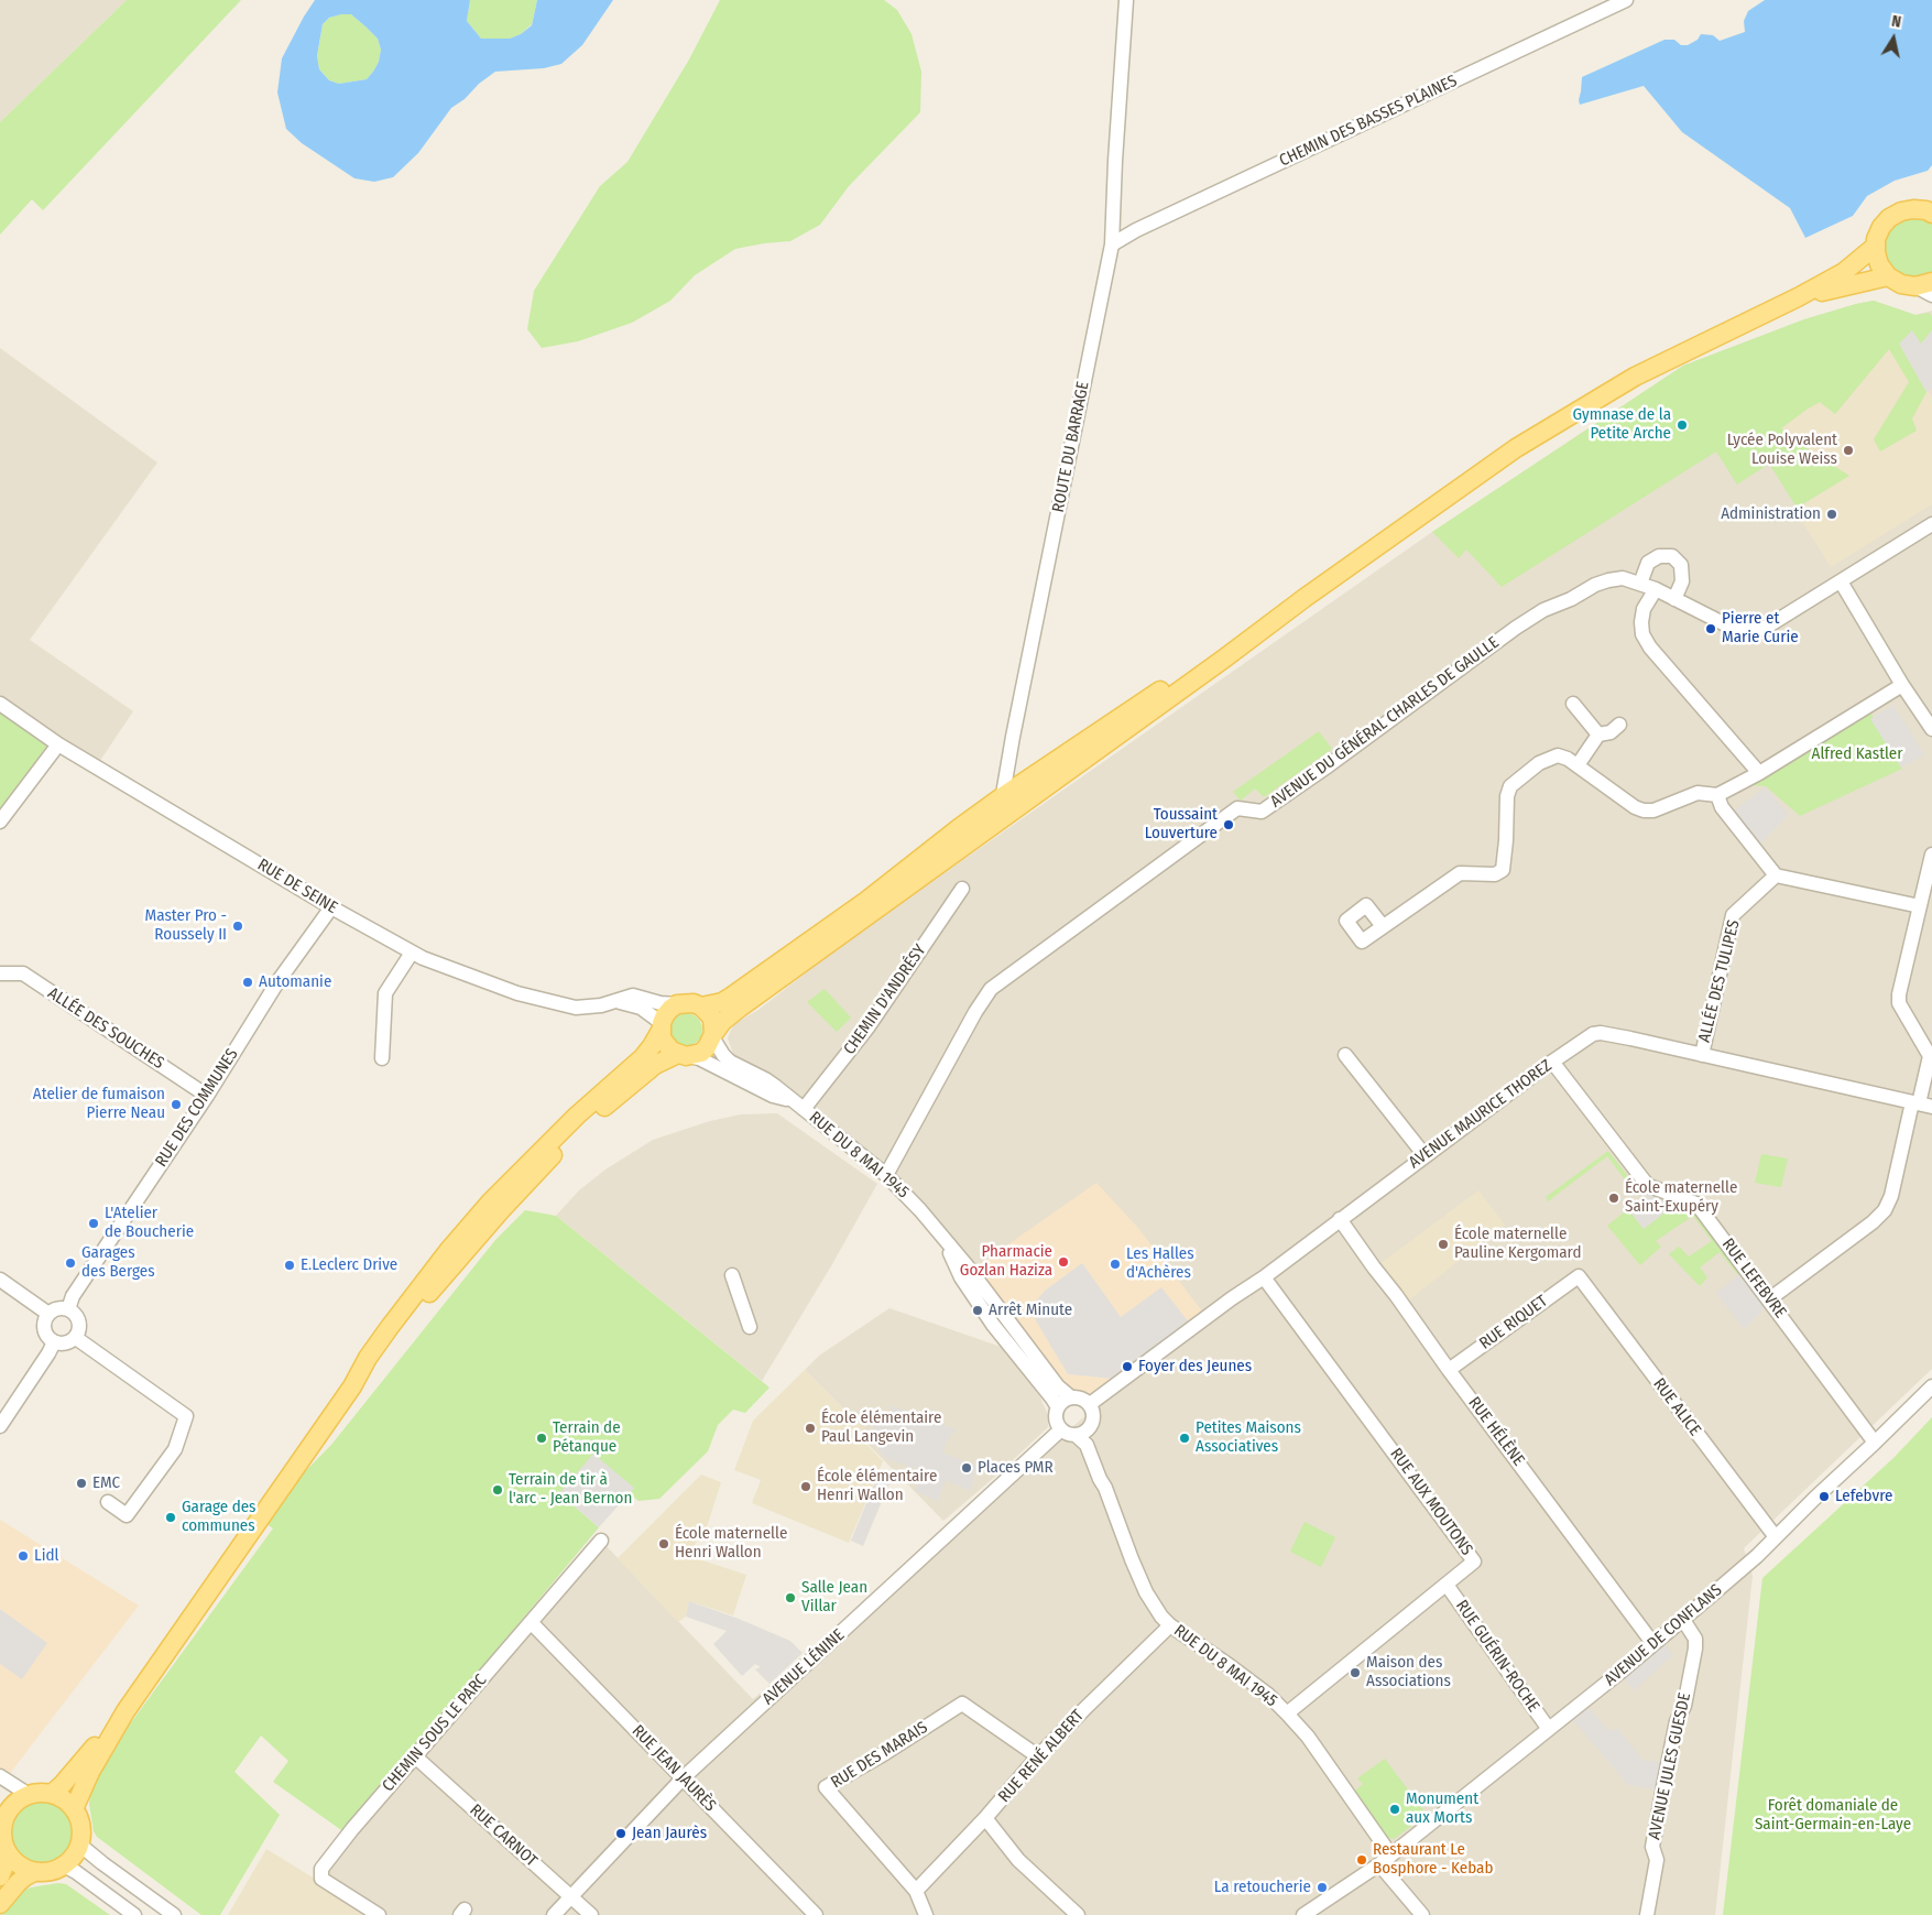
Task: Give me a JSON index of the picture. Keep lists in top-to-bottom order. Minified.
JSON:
{"streets":{"street":["CHEMIN DES BASSES PLAINES","ROUTE DU BARRAGE","AVENUE DU GÉNÉRAL CHARLES DE GAULLE","RUE DE SEINE","ALLÉE DES TULIPES","CHEMIN D'ANDRÉSY","ALLÉE DES SOUCHES","RUE DES COMMUNES","AVENUE MAURICE THOREZ","RUE DU 8 MAI 1945","RUE LEFEBVRE","RUE RIQUET","RUE ALICE","RUE HÉLÈNE","RUE AUX MOUTONS","AVENUE DE CONFLANS","RUE GUÉRIN-ROCHE","AVENUE LÉNINE","CHEMIN SOUS LE PARC","RUE DES MARAIS","RUE RENÉ ALBERT","AVENUE JULES GUESDE","RUE JEAN JAURÈS","RUE CARNOT"]},"crossings":[["CHEMIN DES BASSES PLAINES","ROUTE DU BARRAGE"],["AVENUE DU GÉNÉRAL CHARLES DE GAULLE","RUE DU 8 MAI 1945"],["RUE DE SEINE","RUE DES COMMUNES"],["RUE DE SEINE","RUE DU 8 MAI 1945"],["ALLÉE DES TULIPES","AVENUE MAURICE THOREZ"],["CHEMIN D'ANDRÉSY","RUE DU 8 MAI 1945"],["ALLÉE DES SOUCHES","RUE DES COMMUNES"],["AVENUE MAURICE THOREZ","RUE DU 8 MAI 1945"],["AVENUE MAURICE THOREZ","RUE LEFEBVRE"],["AVENUE MAURICE THOREZ","RUE HÉLÈNE"],["AVENUE MAURICE THOREZ","RUE AUX MOUTONS"],["AVENUE MAURICE THOREZ","AVENUE LÉNINE"],["RUE DU 8 MAI 1945","RUE AUX MOUTONS"],["RUE DU 8 MAI 1945","AVENUE DE CONFLANS"],["RUE DU 8 MAI 1945","AVENUE LÉNINE"],["RUE DU 8 MAI 1945","RUE RENÉ ALBERT"],["RUE LEFEBVRE","AVENUE DE CONFLANS"],["RUE RIQUET","RUE ALICE"],["RUE RIQUET","RUE HÉLÈNE"],["RUE ALICE","AVENUE DE CONFLANS"],["RUE HÉLÈNE","AVENUE DE CONFLANS"],["RUE AUX MOUTONS","RUE GUÉRIN-ROCHE"],["AVENUE DE CONFLANS","RUE GUÉRIN-ROCHE"],["AVENUE DE CONFLANS","AVENUE JULES GUESDE"],["AVENUE LÉNINE","RUE JEAN JAURÈS"],["AVENUE LÉNINE","RUE CARNOT"],["CHEMIN SOUS LE PARC","RUE JEAN JAURÈS"],["CHEMIN SOUS LE PARC","RUE CARNOT"],["RUE DES MARAIS","RUE RENÉ ALBERT"]],"parks":["Alfred Kastler","Forêt domaniale de Saint-Germain-en-Laye"],"places":["Gymnase de la Petite Arche","Lycée Polyvalent Louise Weiss","Administration","Pierre et Marie Curie","Toussaint Louverture","Master Pro - Roussely II","Automanie","Atelier de fumaison Pierre Neau","École maternelle Saint-Exupéry","L'Atelier de Boucherie","École maternelle Pauline Kergomard","Pharmacie Gozlan Haziza","Garages des Berges","Les Halles d'Achères","E.Leclerc Drive","Arrêt Minute","Foyer des Jeunes","École élémentaire Paul Langevin","Terrain de Pétanque","Petites Maisons Associatives","Places PMR","EMC","École élémentaire Henri Wallon","Terrain de tir à l'arc - Jean Bernon","Lefebvre","Garage des communes","École maternelle Henri Wallon","Lidl","Salle Jean Villar","Maison des Associations","Monument aux Morts","Jean Jaurès","Restaurant Le Bosphore - Kebab","La retoucherie"],"north":"top"}
